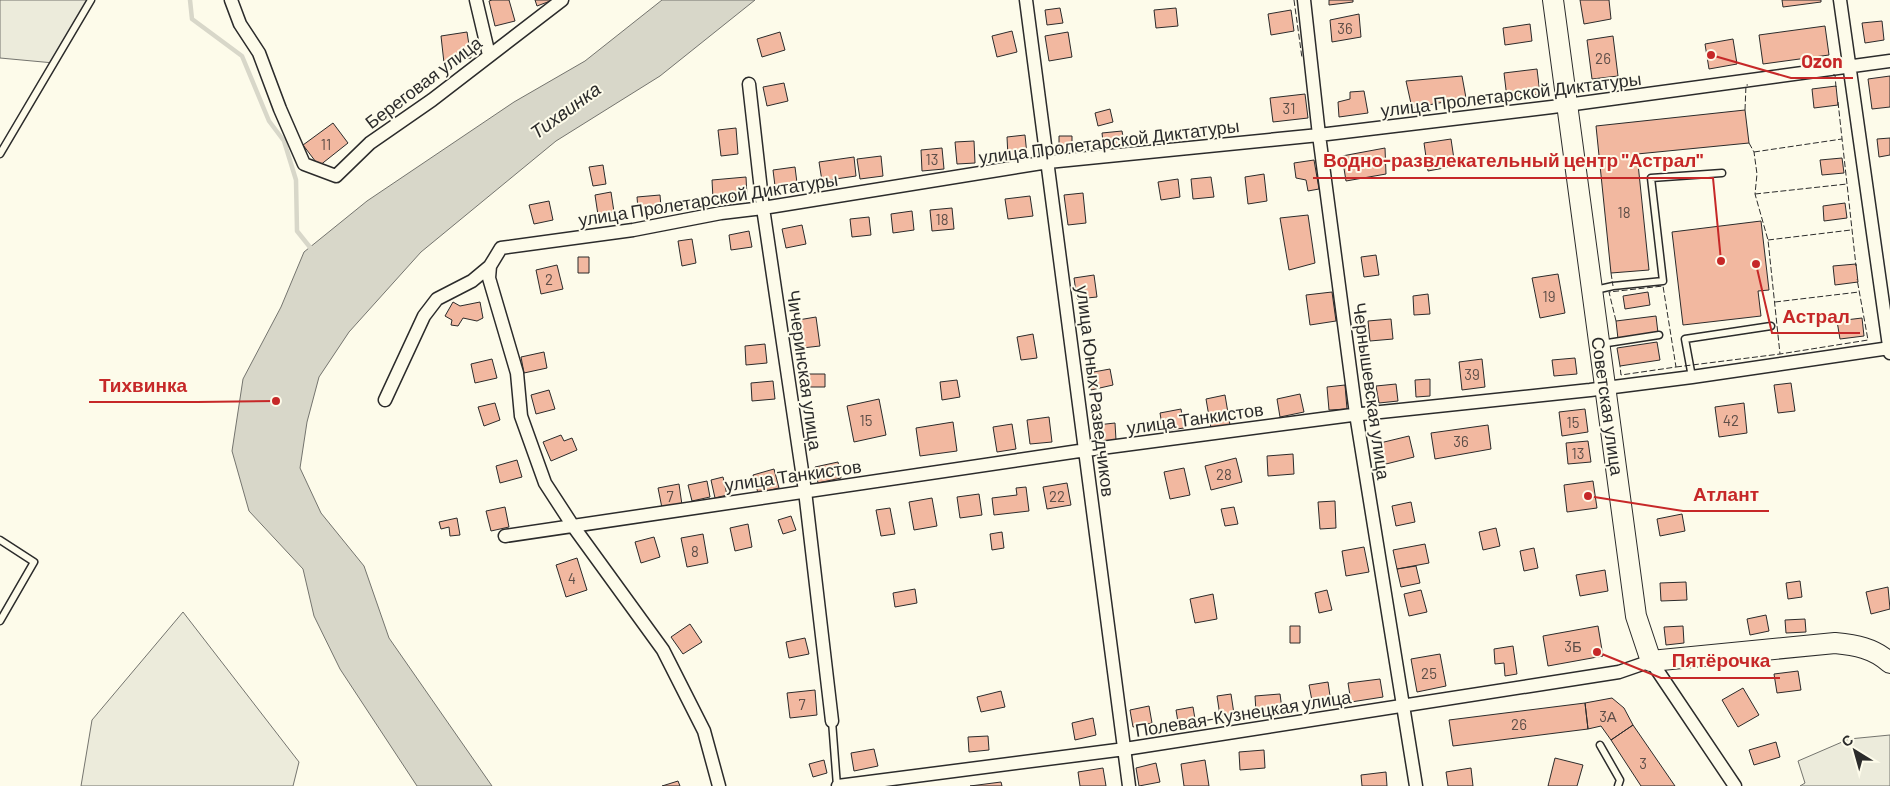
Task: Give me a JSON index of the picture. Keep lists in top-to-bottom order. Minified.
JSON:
{"streets":{"main road":["Советская улица"],"street":["Береговая улица","улица Пролетарской Диктатуры","Чичеринская улица","улица Юных Разведчиков","Чернышевская улица","улица Танкистов","Полевая-Кузнецкая улица"]},"crossings":[["улица Пролетарской Диктатуры","Чичеринская улица"],["улица Пролетарской Диктатуры","улица Юных Разведчиков"],["улица Пролетарской Диктатуры","Чернышевская улица"],["улица Пролетарской Диктатуры","Советская улица"],["Чичеринская улица","улица Танкистов"],["улица Юных Разведчиков","улица Танкистов"],["улица Юных Разведчиков","Полевая-Кузнецкая улица"],["Чернышевская улица","улица Танкистов"],["Чернышевская улица","Полевая-Кузнецкая улица"],["Советская улица","улица Танкистов"],["Советская улица","Полевая-Кузнецкая улица"]],"water":["Тихвинка"],"places":["Ozon","Водно-развлекательный центр \"Астрал\"","Астрал","Тихвинка","Атлант","Пятёрочка"],"house_numbers":["36","26","31","11","13","18","18","2","19","39","15","42","15","36","13","28","7","22","8","4","3Б","25","7","3А","26","3"],"north":"top left"}
